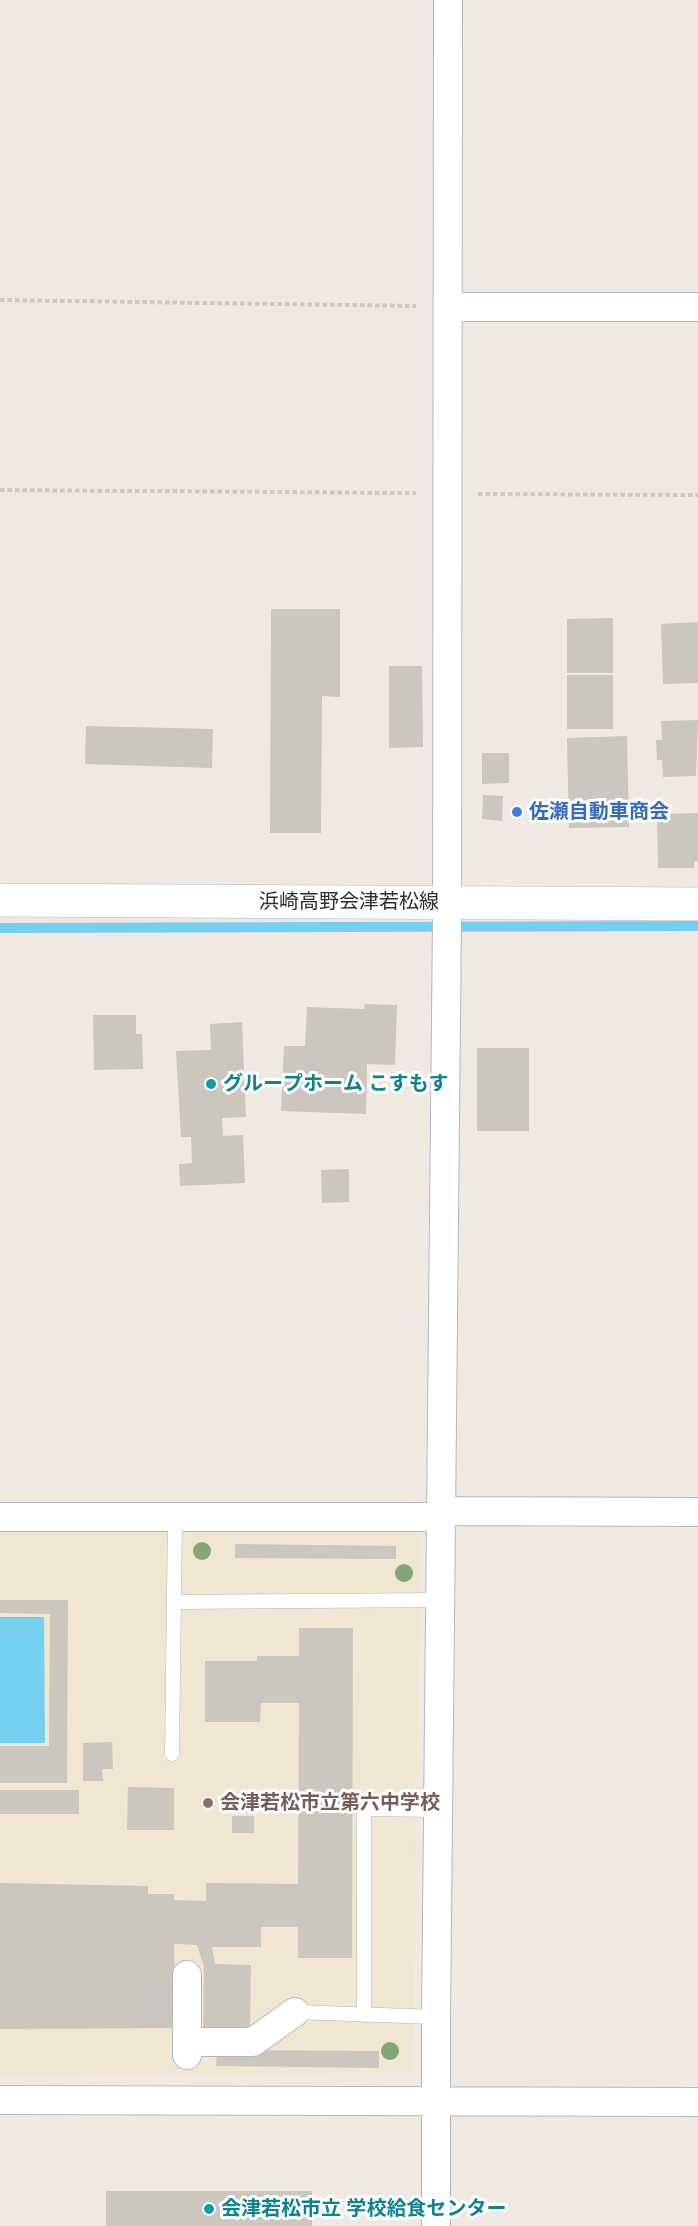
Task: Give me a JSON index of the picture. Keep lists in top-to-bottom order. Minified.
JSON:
{"streets":{"main road":["浜崎高野会津若松線"]},"places":["佐瀬自動車商会","グループホーム こすもす","会津若松市立第六中学校","会津若松市立 学校給食センター"]}
